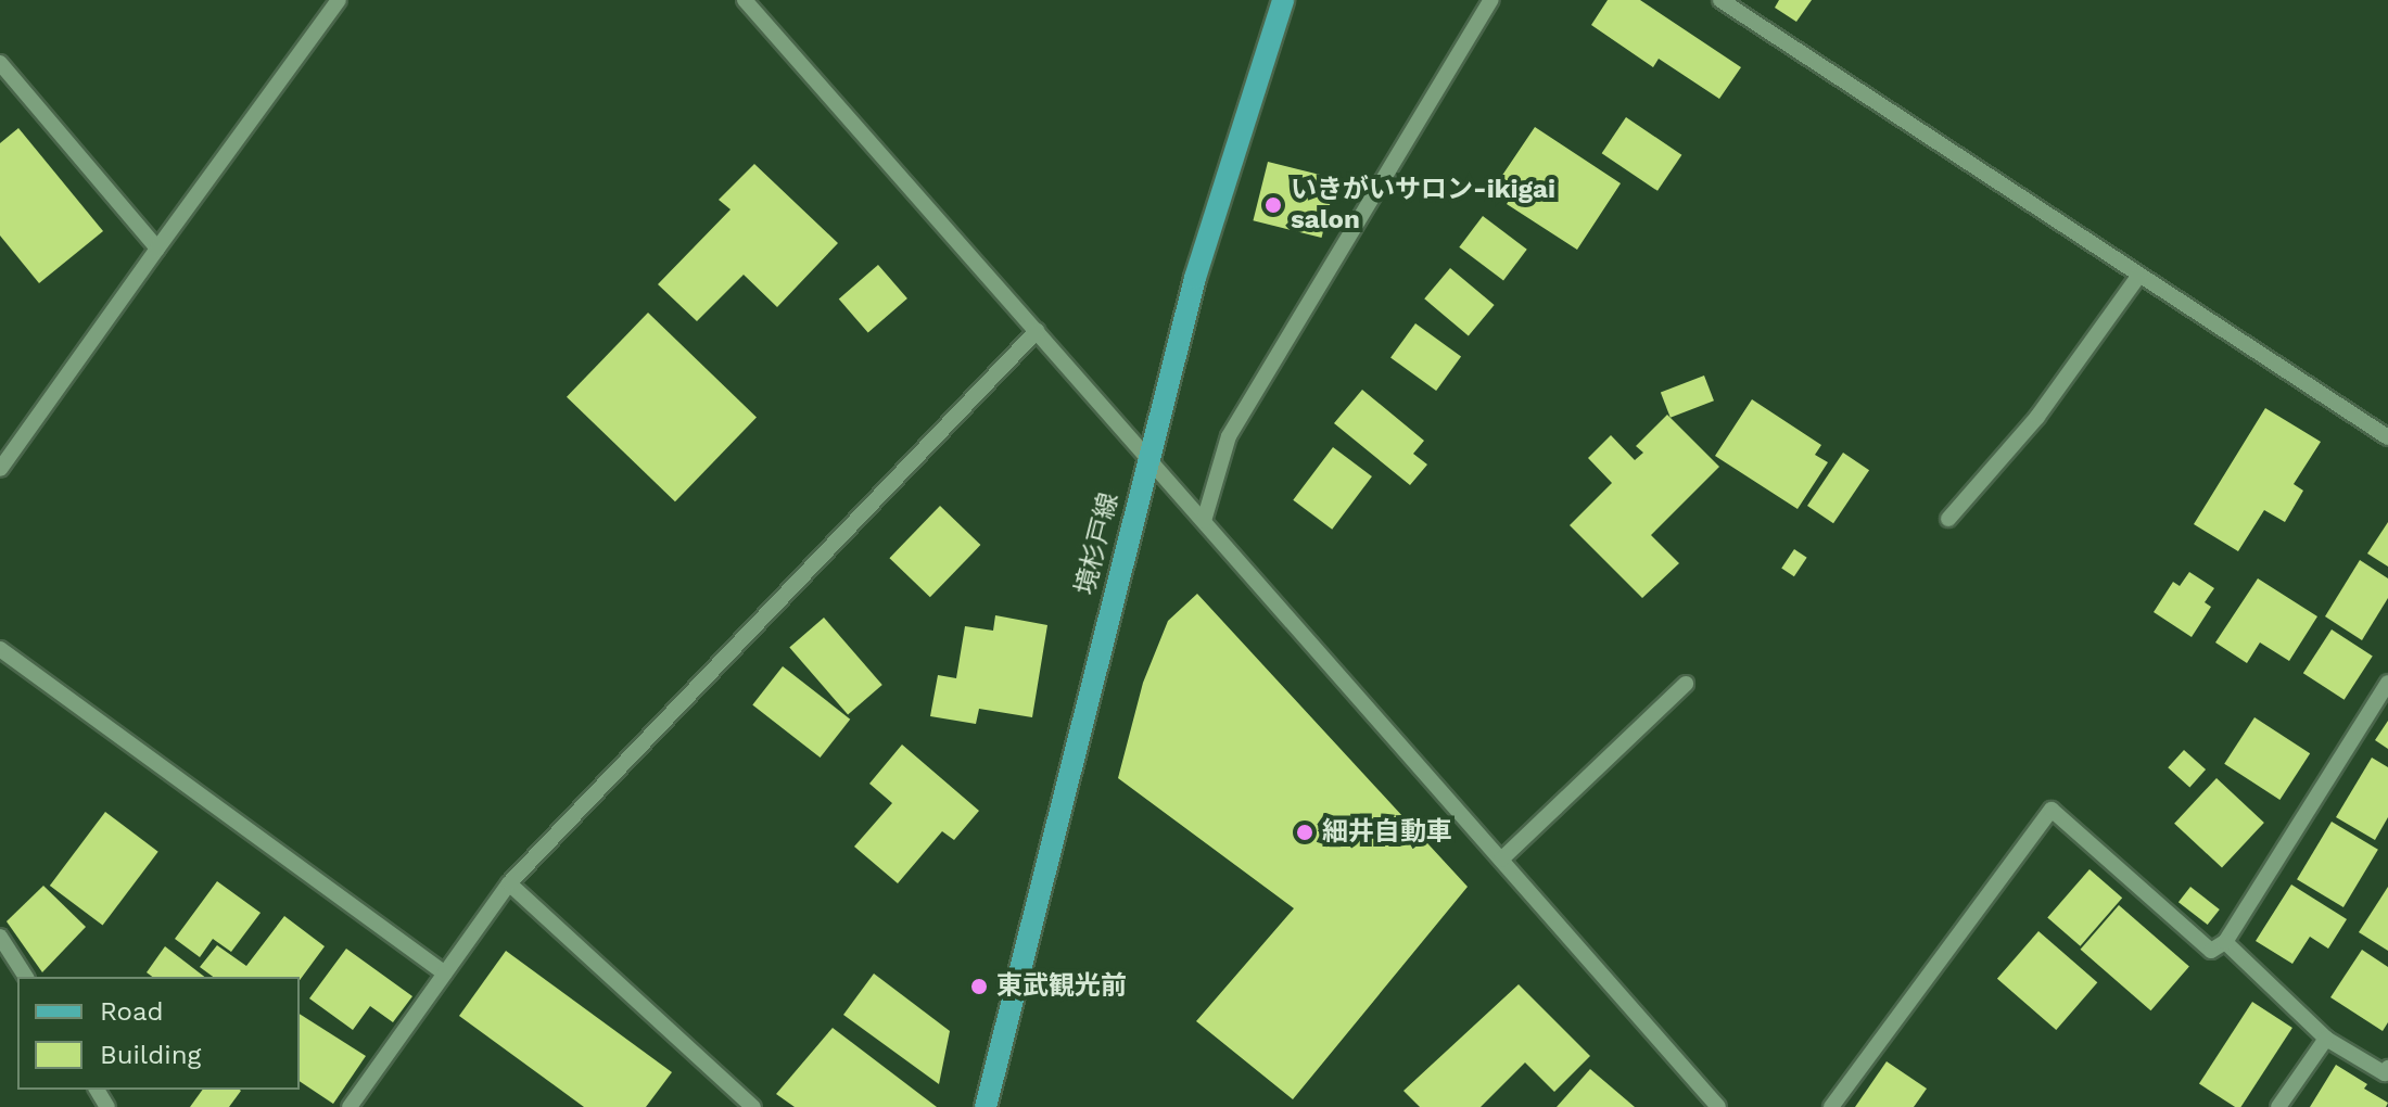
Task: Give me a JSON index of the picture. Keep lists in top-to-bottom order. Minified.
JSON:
{"streets":{"main road":["境杉戸線"]},"places":["いきがいサロン-ikigai salon","細井自動車","東武観光前"],"legend":["Road","Building"]}
